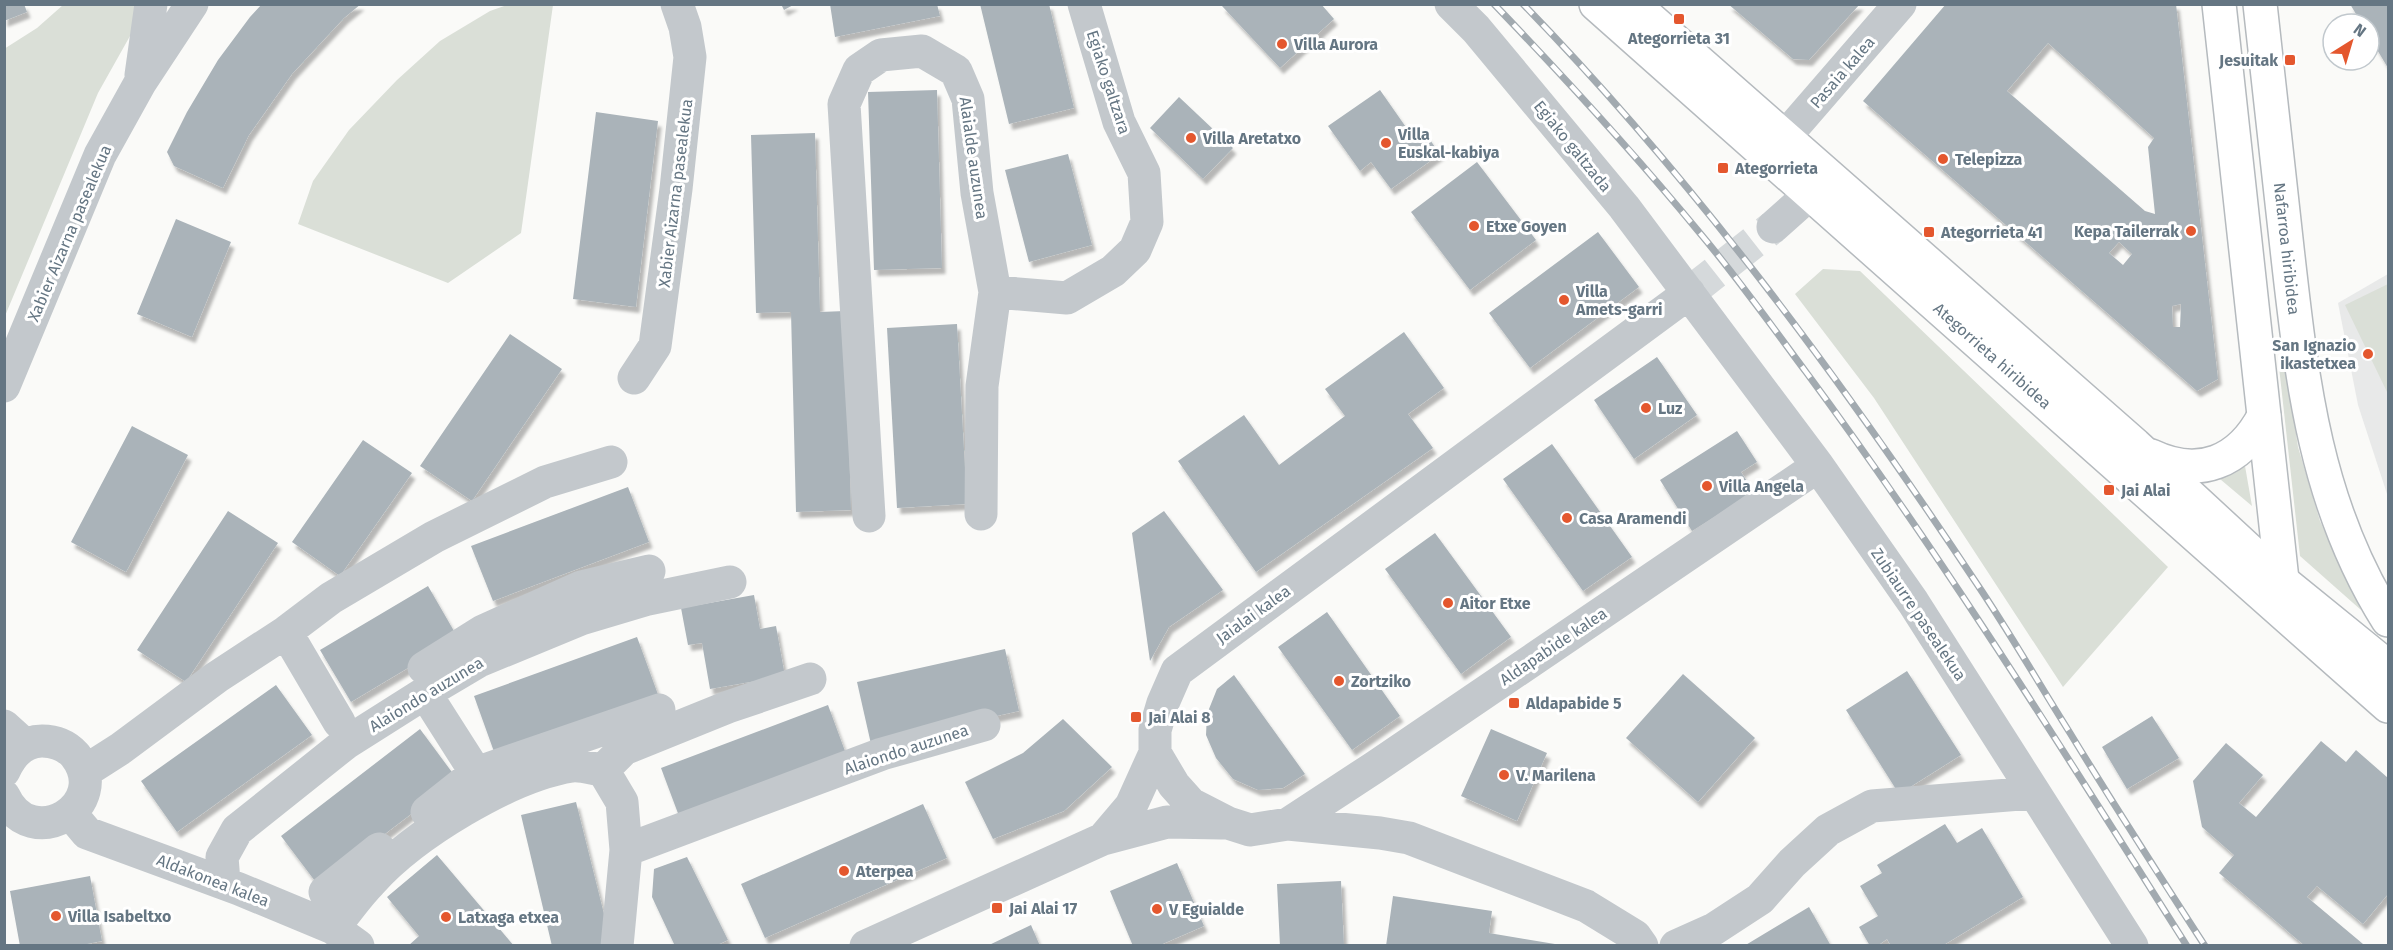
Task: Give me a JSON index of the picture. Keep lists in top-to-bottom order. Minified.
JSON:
{"streets":{"main road":["Nafarroa hiribidea","Ategorrieta hiribidea"],"street":["Pasaia kalea","Egiako galtzara","Egiako galtzada","Alaialde auzunea","Xabier Aizarna pasealekua","Jaialai kalea","Zubiaurre pasealekua","Aldapabide kalea","Alaiondo auzunea","Aldakonea kalea"]},"crossings":[["Pasaia kalea","Ategorrieta hiribidea"],["Egiako galtzara","Alaialde auzunea"],["Egiako galtzada","Jaialai kalea"],["Egiako galtzada","Zubiaurre pasealekua"],["Jaialai kalea","Zubiaurre pasealekua"],["Zubiaurre pasealekua","Aldapabide kalea"],["Alaiondo auzunea","Aldakonea kalea"]],"places":{"transit":["Ategorrieta 31","Jesuitak","Ategorrieta","Ategorrieta 41","Jai Alai","Aldapabide 5","Jai Alai 8","Jai Alai 17"],"other":["Villa Aurora","Villa Aretatxo","Villa Euskal-kabiya","Telepizza","Etxe Goyen","Kepa Tailerrak","Villa Amets-garri","San Ignazio ikastetxea","Luz","Villa Angela","Casa Aramendi","Aitor Etxe","Zortziko","V. Marilena","Aterpea","V Eguialde","Villa Isabeltxo","Latxaga etxea"]},"north":"top right"}
